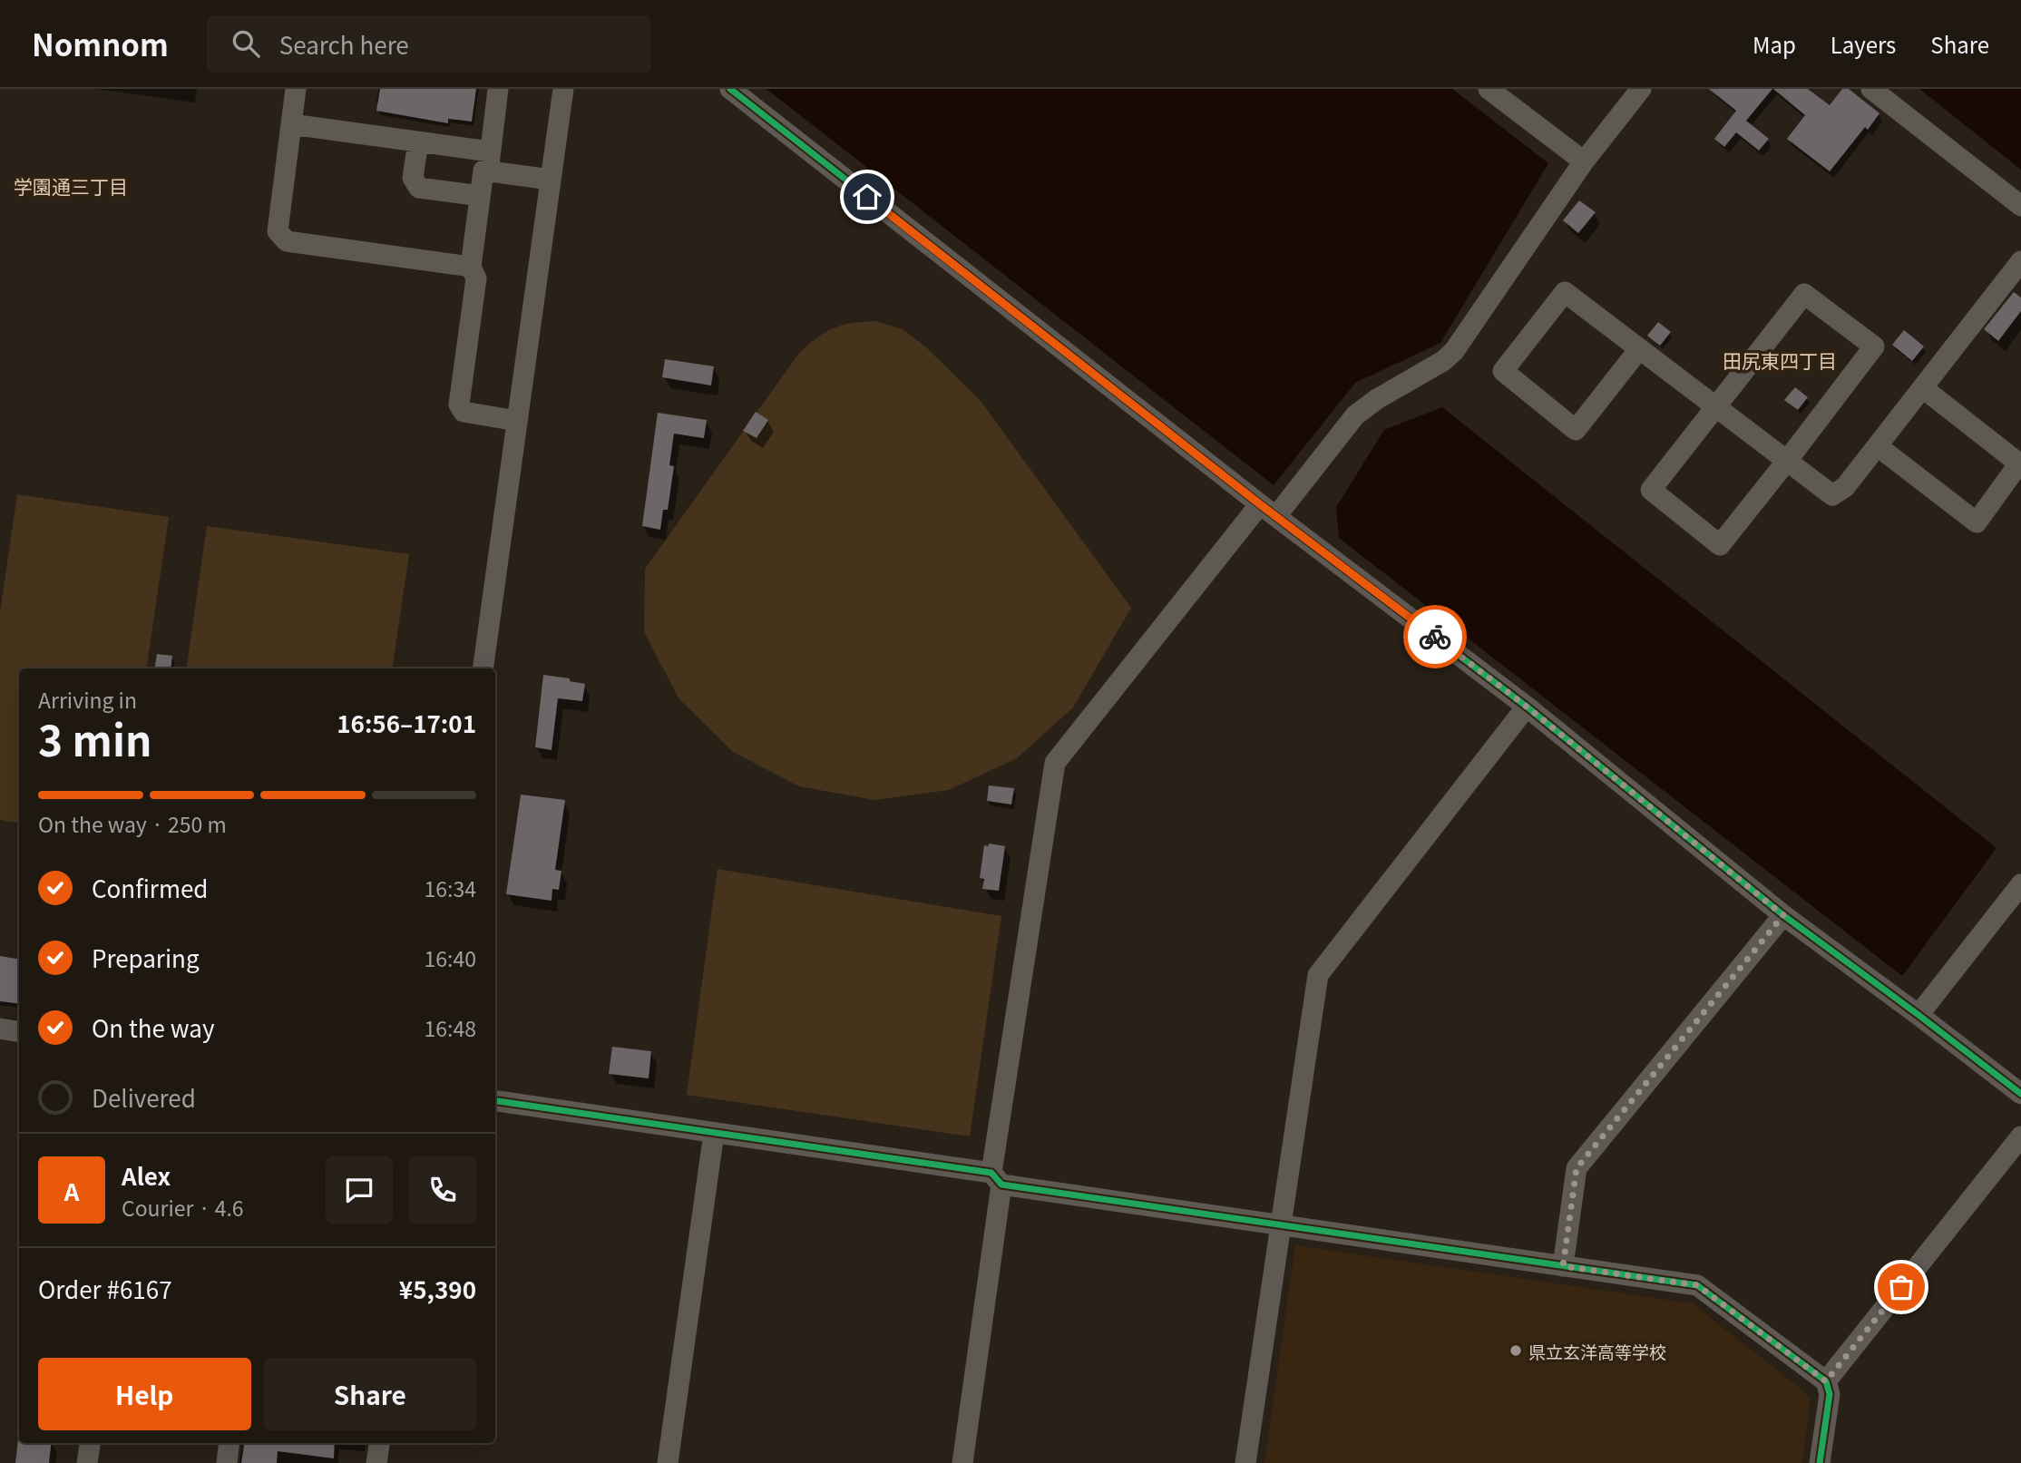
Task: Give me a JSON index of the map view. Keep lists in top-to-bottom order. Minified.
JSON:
{"districts":["学園通三丁目","田尻東四丁目"],"places":["県立玄洋高等学校"],"page":{"header":"Nomnom","search":"Search here","nav":["Map","Layers","Share"],"heading":["3 min","Arriving in","16:56–17:01"],"panel":["Alex","Courier · 4.6","Order #6167","¥5,390"],"bar":"On the way · 250 m","list":[["Confirmed","16:34"],["Preparing","16:40"],["On the way","16:48"],"Delivered"],"round":"A","buttons":["Help","Share"]}}
